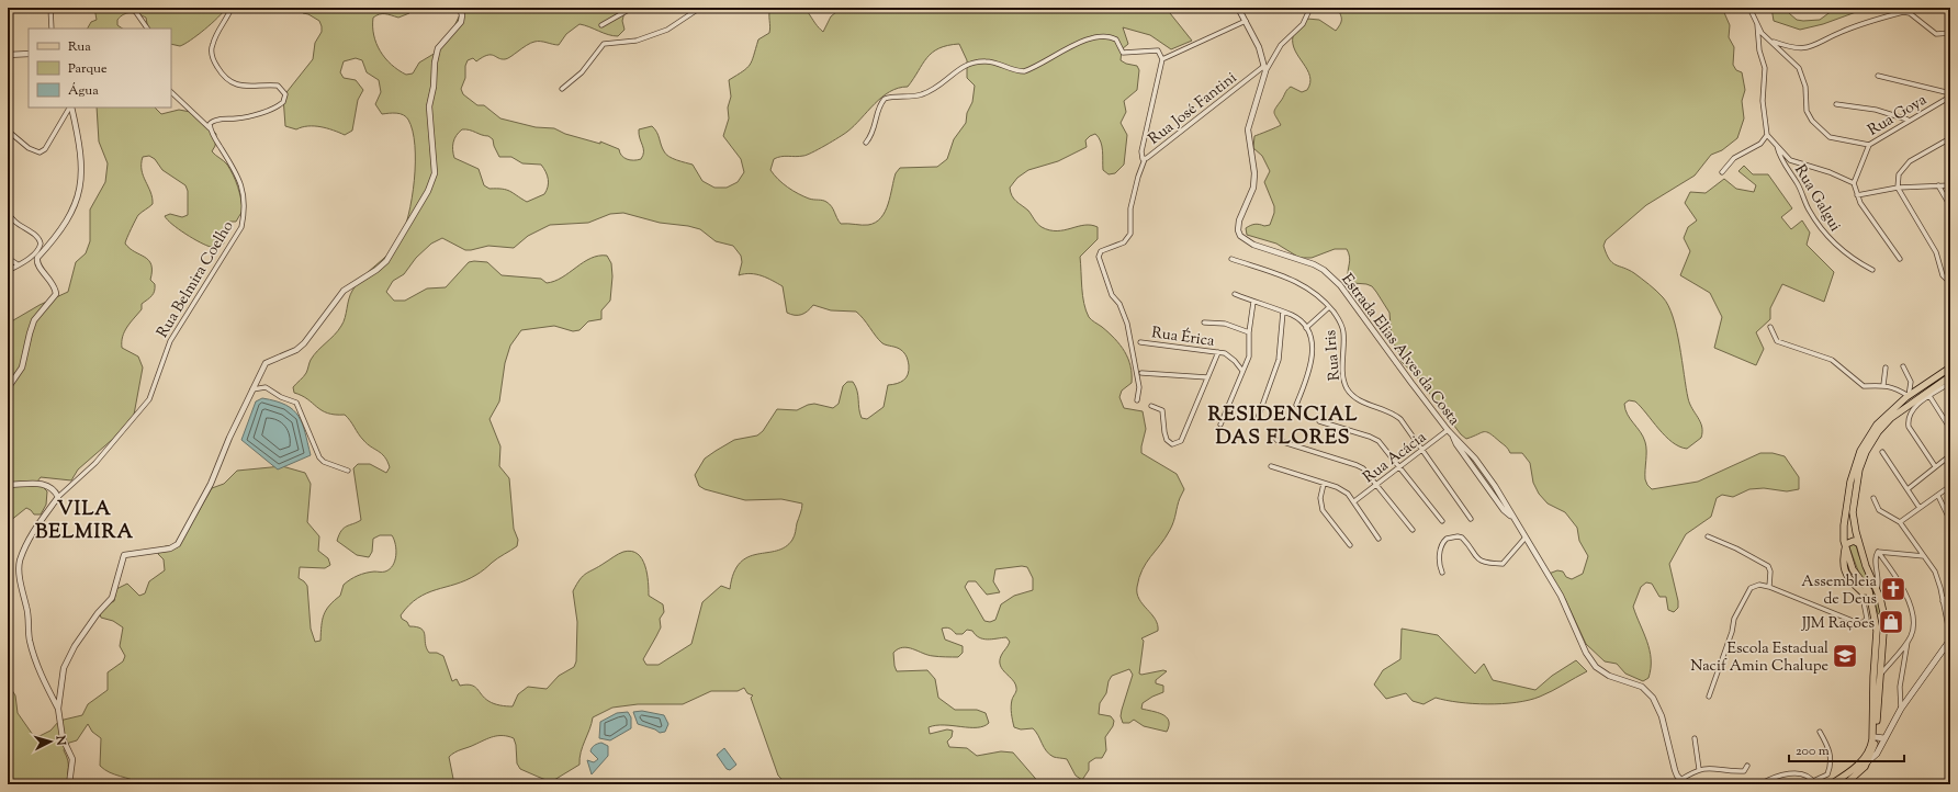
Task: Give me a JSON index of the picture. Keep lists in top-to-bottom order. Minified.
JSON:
{"streets":{"street":["Rua José Fantini","Rua Goya","Rua Galgui","Rua Belmira Coelho","Rua Érica","Estrada Elias Alves da Costa","Rua Iris","Rua Acácia"]},"crossings":[["Rua José Fantini","Estrada Elias Alves da Costa"],["Estrada Elias Alves da Costa","Rua Acácia"],["Rua Iris","Rua Acácia"]],"districts":["RESIDENCIAL DAS FLORES","VILA BELMIRA"],"places":{"church":["Assembleia de Deus"],"shop":["JJM Rações"],"school or university":["Escola Estadual Nacif Amin Chalupe"]},"legend":["Rua","Parque","Água"],"scale_bar":"200 m","north":"right"}
